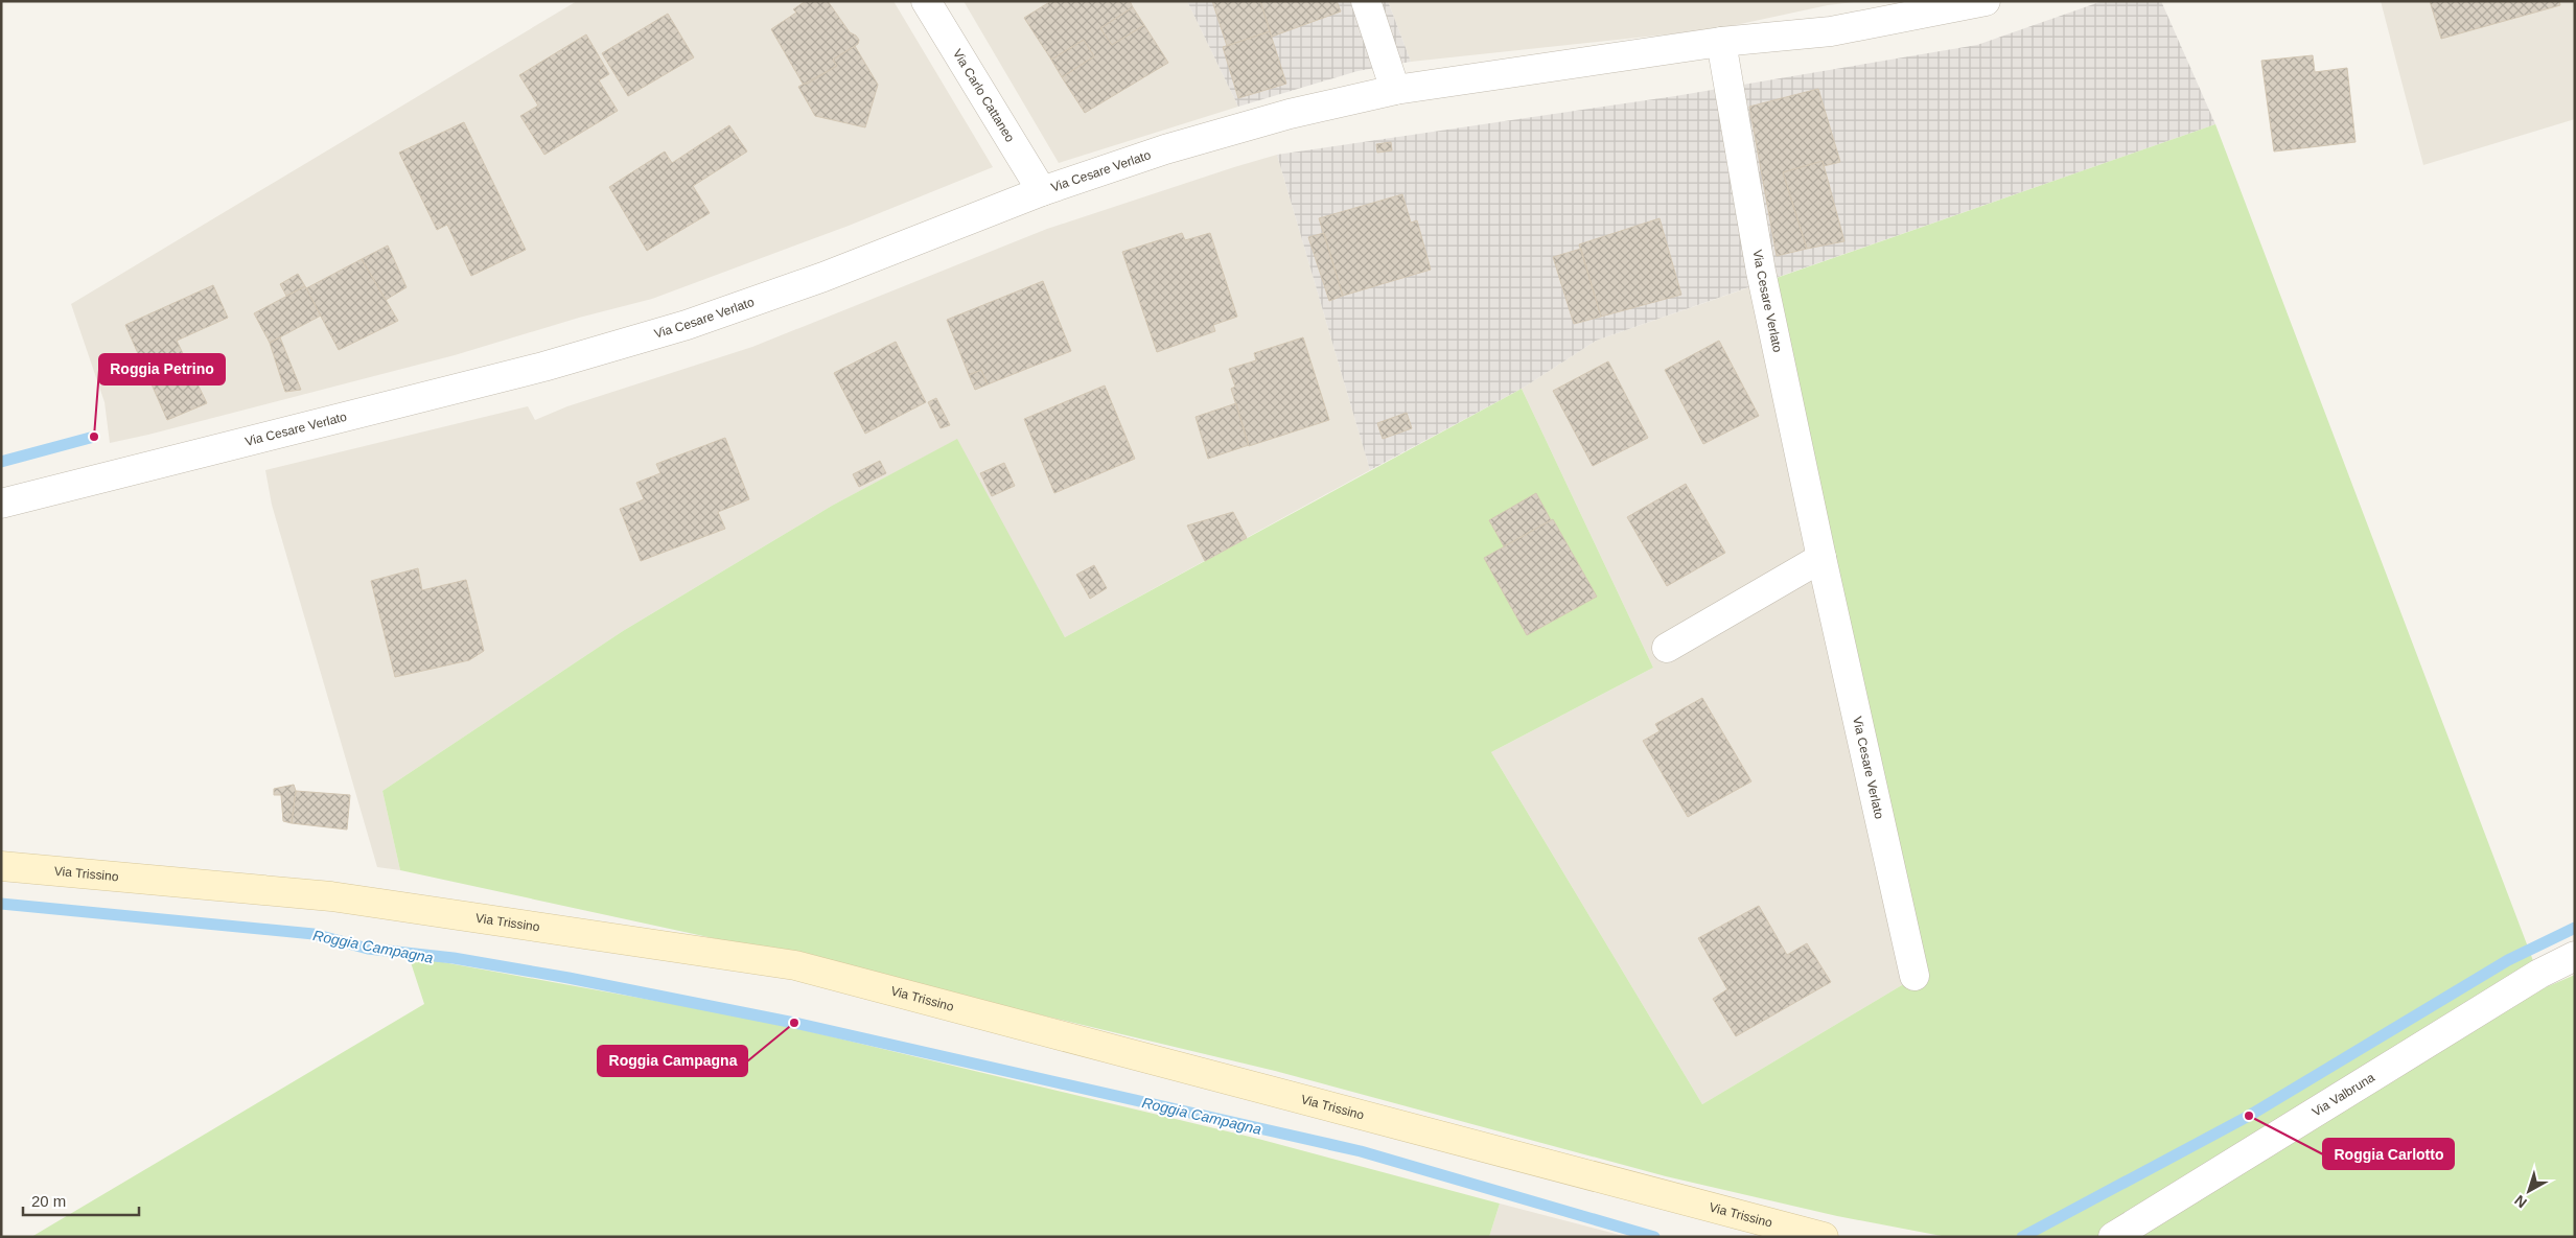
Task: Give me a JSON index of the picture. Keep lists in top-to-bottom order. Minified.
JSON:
{"streets":{"main road":["Via Trissino"],"street":["Via Carlo Cattaneo","Via Cesare Verlato","Via Valbruna"]},"crossings":[["Via Carlo Cattaneo","Via Cesare Verlato"]],"water":["Roggia Campagna"],"places":["Roggia Petrino","Roggia Campagna","Roggia Carlotto"],"scale_bar":"20 m","north":"bottom left"}
